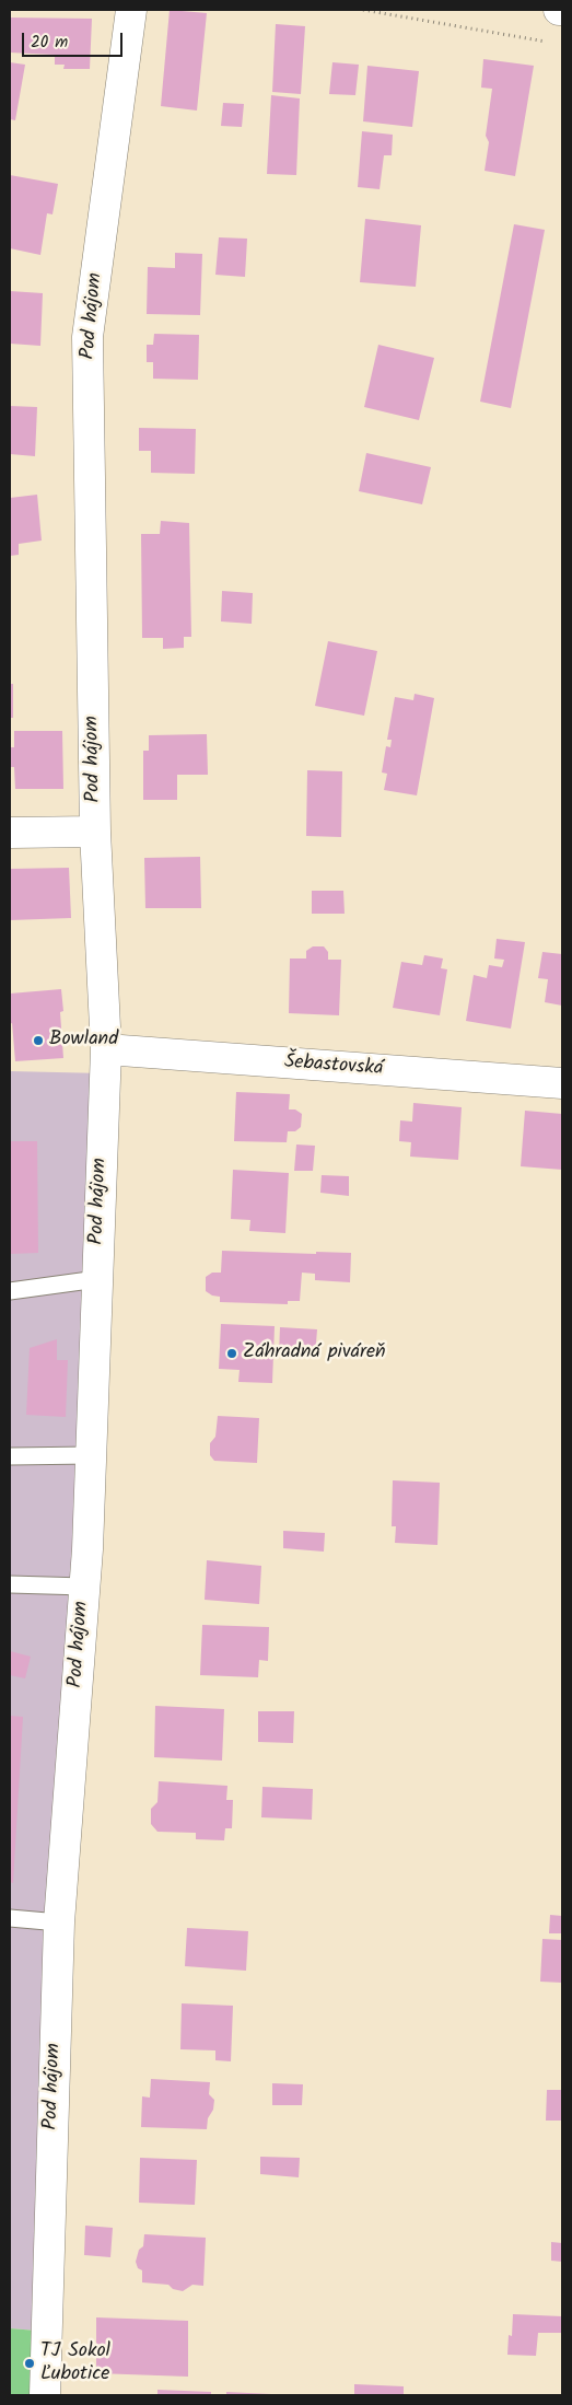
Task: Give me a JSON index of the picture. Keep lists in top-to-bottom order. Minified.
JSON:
{"streets":{"street":["Pod hájom","Šebastovská"]},"crossings":[["Pod hájom","Šebastovská"]],"places":["Bowland","Záhradná piváreň","TJ Sokol Ľubotice"],"scale_bar":"20 m"}
